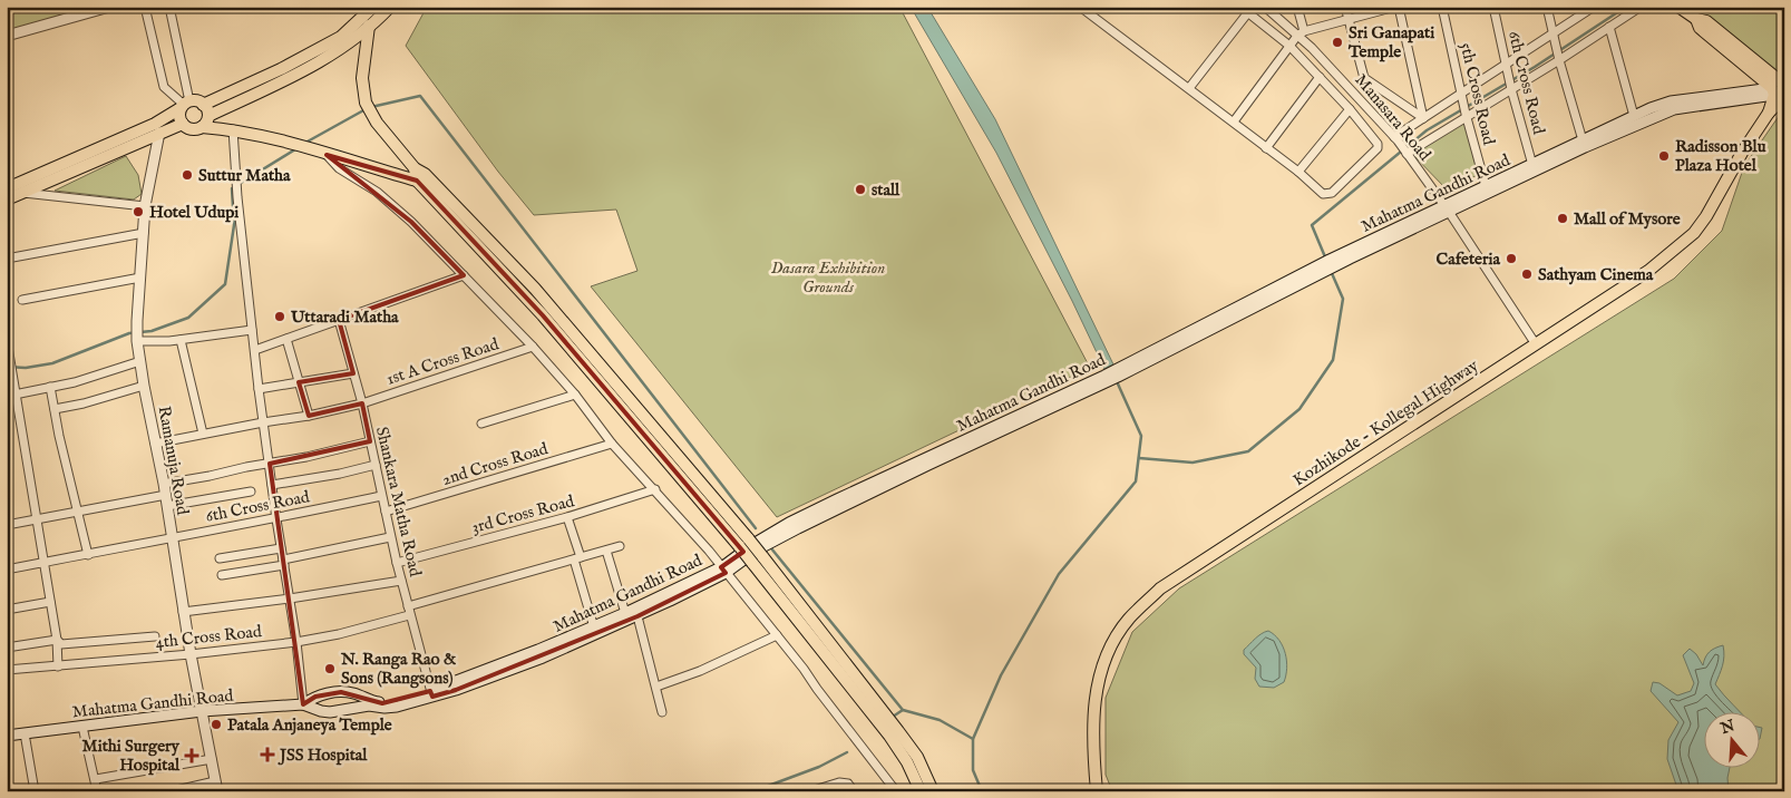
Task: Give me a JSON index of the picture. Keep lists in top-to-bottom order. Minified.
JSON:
{"streets":{"main road":["Mahatma Gandhi Road","Kozhikode - Kollegal Highway","Ramanuja Road"],"street":["6th Cross Road","5th Cross Road","Manasara Road","1st A Cross Road","2nd Cross Road","Shankara Matha Road","3rd Cross Road","4th Cross Road"]},"crossings":[["6th Cross Road","Mahatma Gandhi Road"],["6th Cross Road","Ramanuja Road"],["6th Cross Road","Shankara Matha Road"],["5th Cross Road","Mahatma Gandhi Road"],["Manasara Road","Mahatma Gandhi Road"],["Manasara Road","Kozhikode - Kollegal Highway"],["Mahatma Gandhi Road","Kozhikode - Kollegal Highway"],["Mahatma Gandhi Road","Ramanuja Road"],["Mahatma Gandhi Road","Shankara Matha Road"],["1st A Cross Road","Ramanuja Road"],["1st A Cross Road","Shankara Matha Road"],["Ramanuja Road","4th Cross Road"],["2nd Cross Road","Shankara Matha Road"],["Shankara Matha Road","3rd Cross Road"],["Shankara Matha Road","4th Cross Road"]],"parks":["Dasara Exhibition Grounds"],"places":{"other":["Sri Ganapati Temple","Radisson Blu Plaza Hotel","Suttur Matha","stall","Hotel Udupi","Mall of Mysore","Cafeteria","Sathyam Cinema","Uttaradi Matha","N. Ranga Rao & Sons (Rangsons)","Patala Anjaneya Temple"],"health":["JSS Hospital","Mithi Surgery Hospital"]},"north":"top"}
